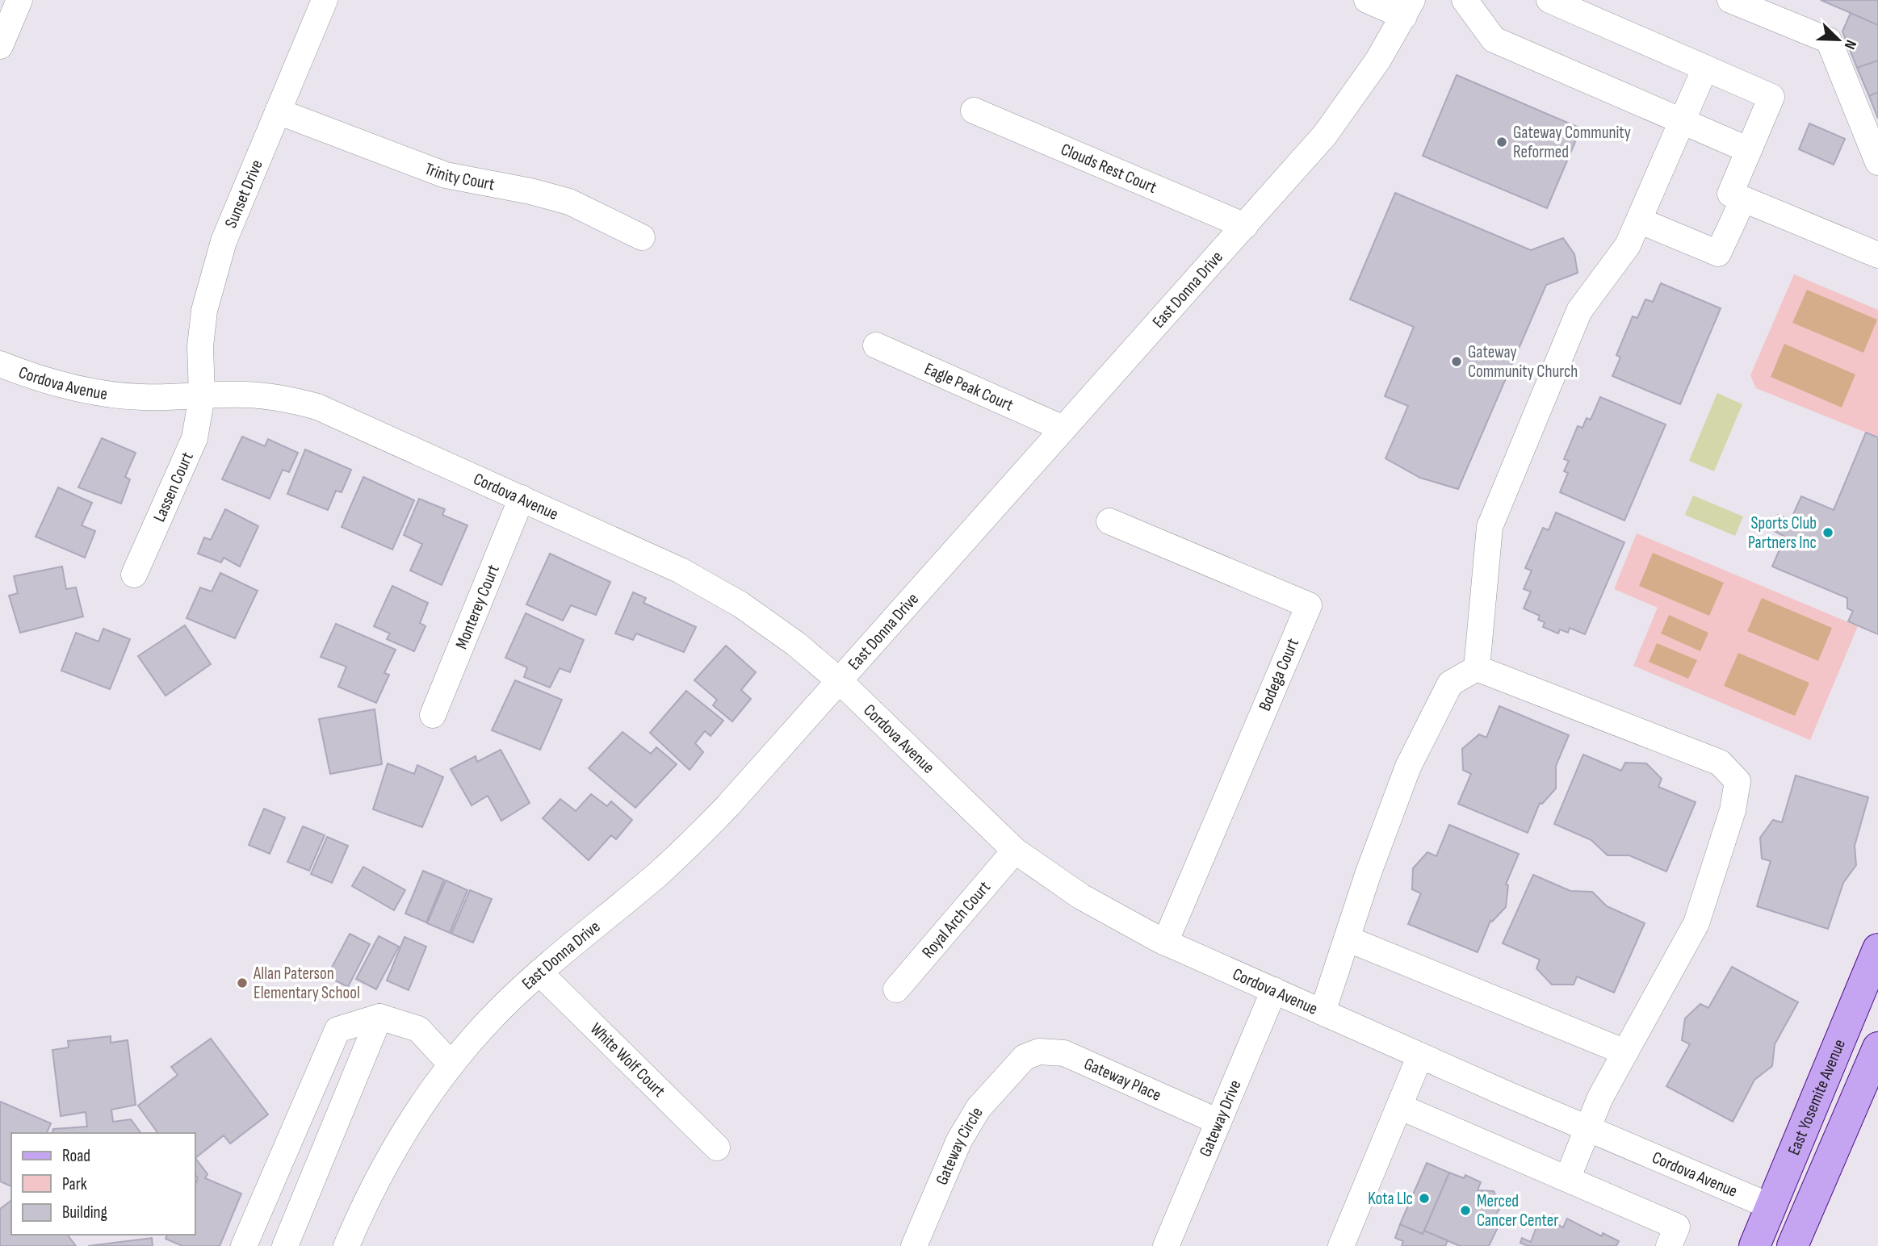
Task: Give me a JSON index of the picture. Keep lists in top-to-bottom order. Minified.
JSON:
{"streets":{"main road":["East Yosemite Avenue"],"street":["Clouds Rest Court","Trinity Court","Sunset Drive","East Donna Drive","Cordova Avenue","Eagle Peak Court","Lassen Court","Monterey Court","Bodega Court","Royal Arch Court","White Wolf Court","Gateway Place","Gateway Drive","Gateway Circle"]},"crossings":[["Clouds Rest Court","East Donna Drive"],["Trinity Court","Sunset Drive"],["Sunset Drive","Cordova Avenue"],["Sunset Drive","Lassen Court"],["East Donna Drive","Cordova Avenue"],["East Donna Drive","Eagle Peak Court"],["East Donna Drive","White Wolf Court"],["Cordova Avenue","Lassen Court"],["Cordova Avenue","Monterey Court"],["Cordova Avenue","Bodega Court"],["Cordova Avenue","Royal Arch Court"],["Cordova Avenue","East Yosemite Avenue"],["Cordova Avenue","Gateway Drive"],["Gateway Place","Gateway Drive"],["Gateway Place","Gateway Circle"]],"places":["Gateway Community Reformed","Gateway Community Church","Sports Club Partners Inc","Allan Paterson Elementary School","Kota Llc","Merced Cancer Center"],"legend":["Road","Park","Building"],"north":"bottom right"}
